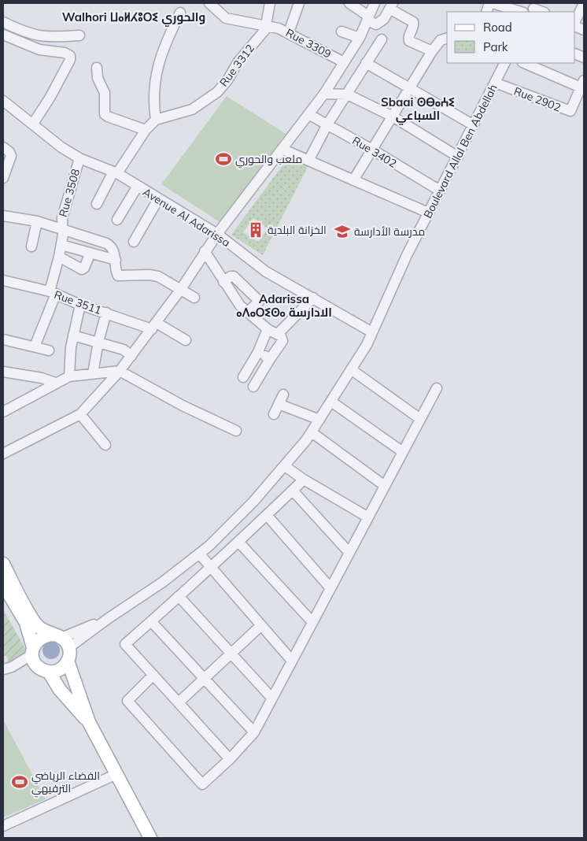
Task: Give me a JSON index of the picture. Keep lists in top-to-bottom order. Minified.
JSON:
{"streets":{"street":["Rue 3309","Rue 3312","Rue 2902","Boulevard Allal Ben Abdellah","Rue 3402","Rue 3508","Avenue Al Adarissa","Rue 3511"]},"crossings":[["Rue 3309","Rue 3312"],["Rue 3312","Avenue Al Adarissa"],["Rue 2902","Boulevard Allal Ben Abdellah"],["Boulevard Allal Ben Abdellah","Rue 3402"],["Boulevard Allal Ben Abdellah","Avenue Al Adarissa"],["Rue 3508","Avenue Al Adarissa"],["Rue 3508","Rue 3511"]],"districts":["Walhori ⵡⴰⵍⵃⵓⵔⵉ والحوري","Sbaai ⵙⴱⴰⵄⵉ السباعي","Adarissa ⴰⴷⴰⵔⵉⵙⴰ الادارسة"],"places":{"sports":["ملعب والحوري","الفضاء الرياضي الترفيهي"],"building":["الخزانة البلدية"],"school or university":["مدرسة الأدارسة"]},"legend":["Road","Park"]}
